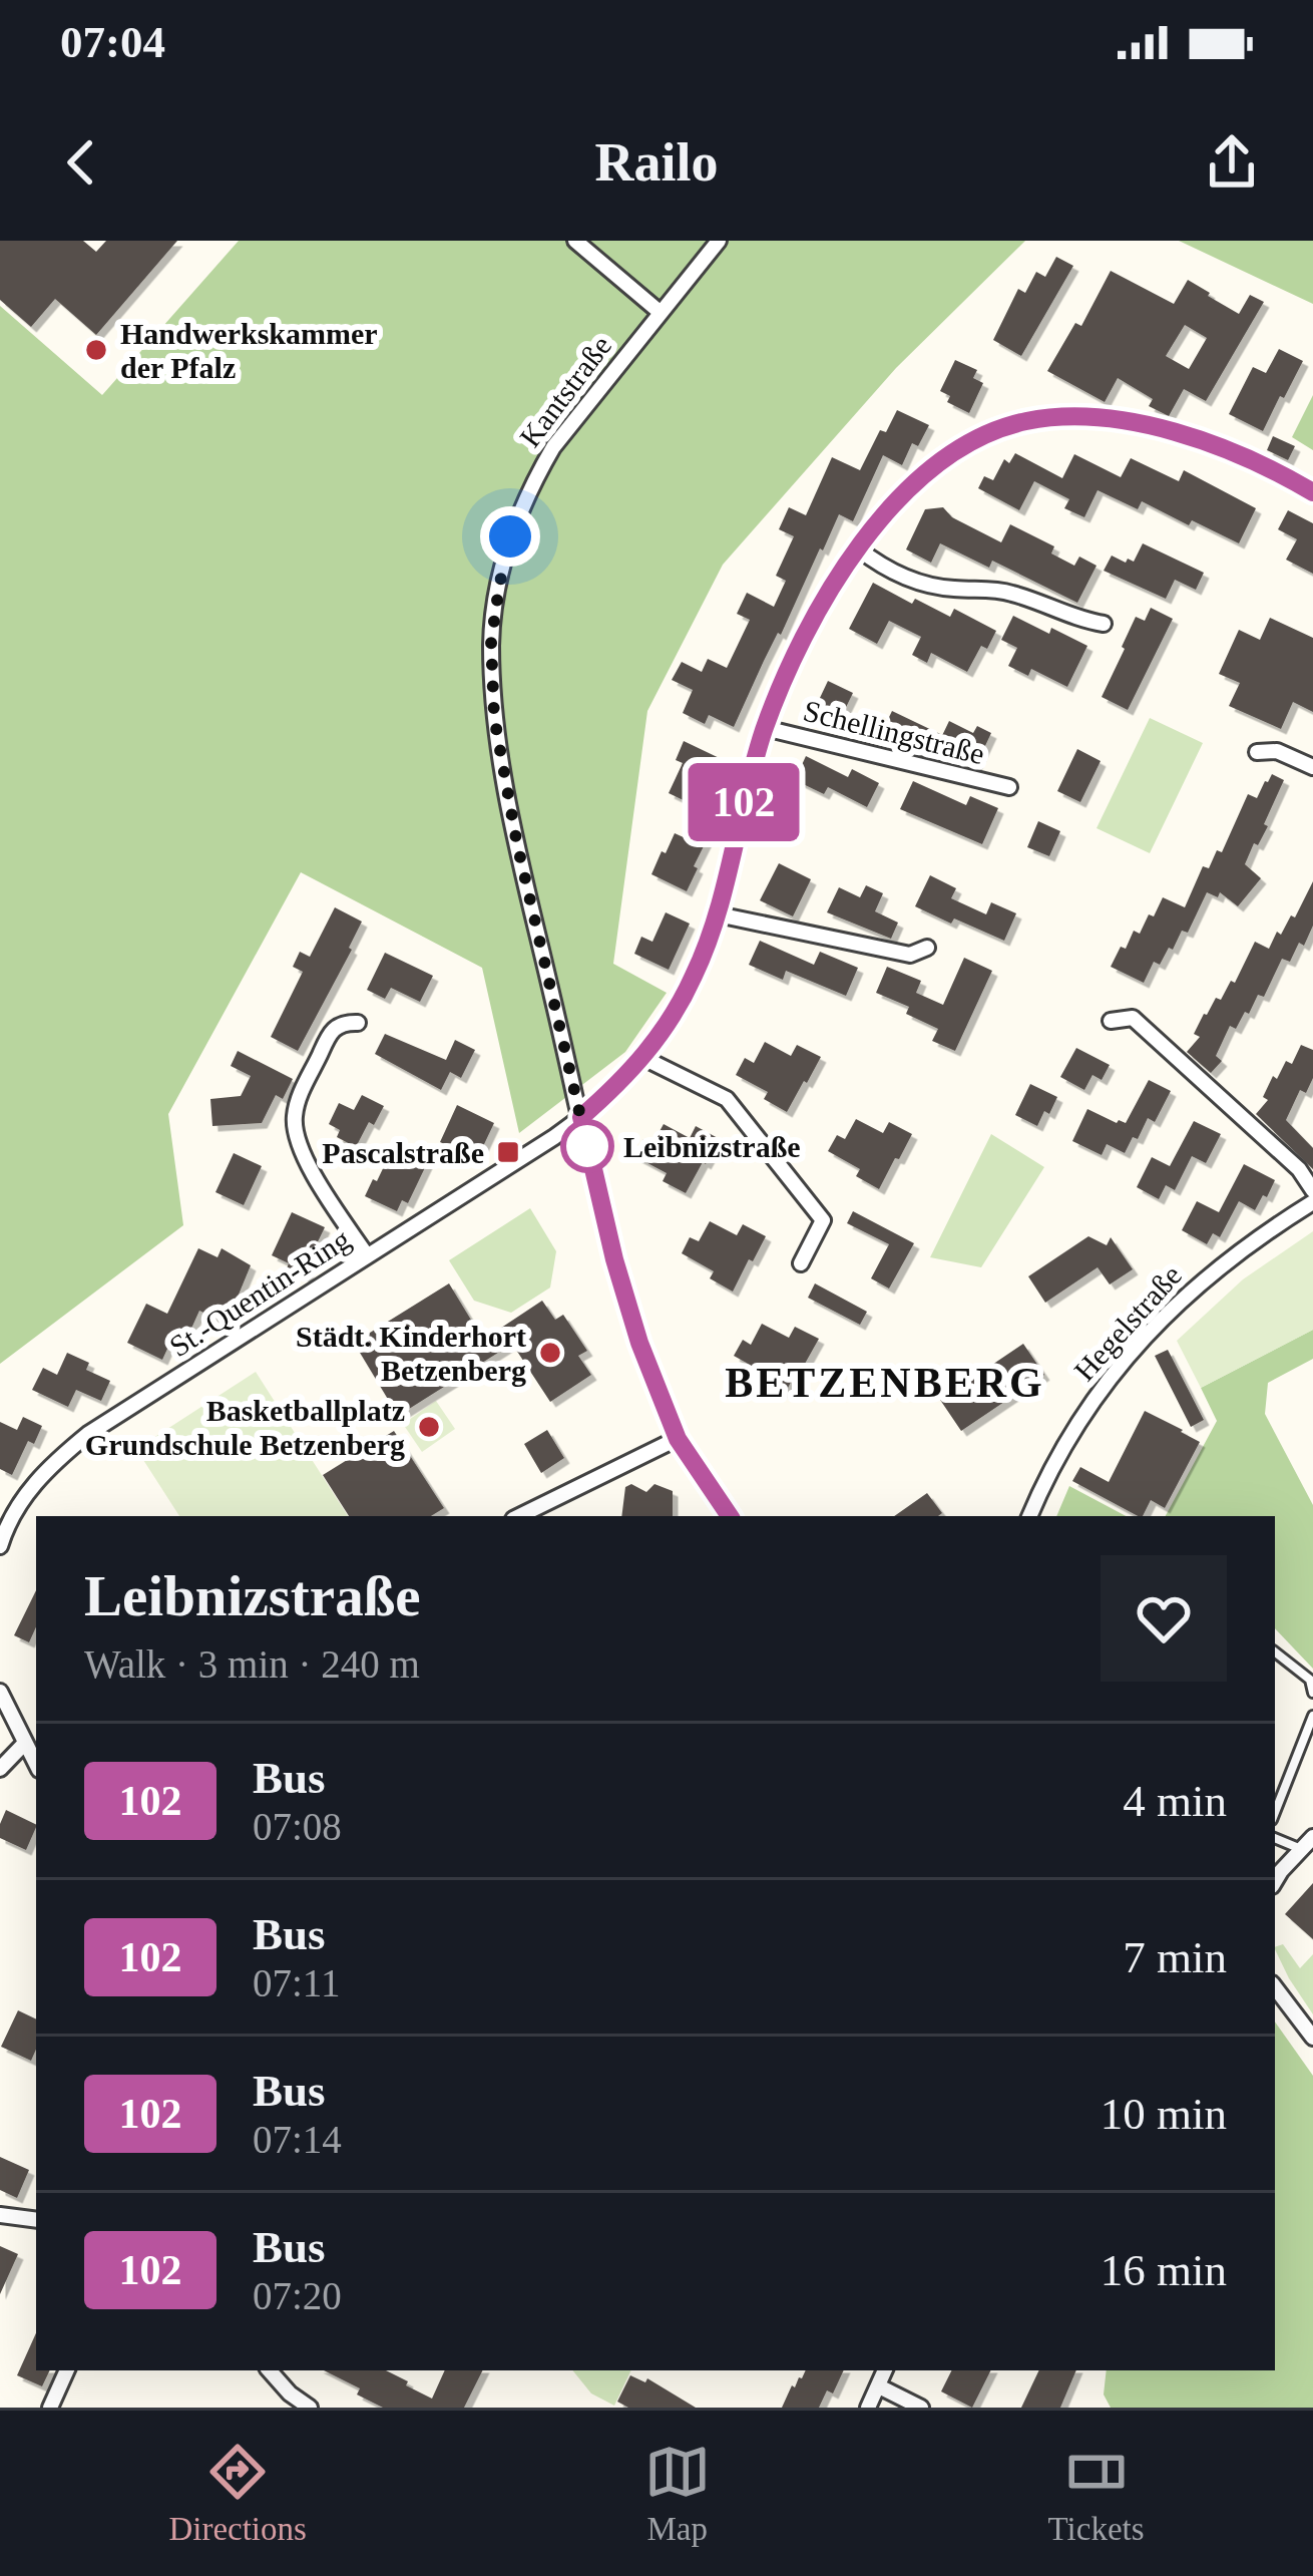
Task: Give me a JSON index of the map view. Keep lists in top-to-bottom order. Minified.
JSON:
{"streets":{"street":["Kantstraße","Schellingstraße","St.-Quentin-Ring","Hegelstraße"]},"crossings":[["Kantstraße","St.-Quentin-Ring"]],"districts":["BETZENBERG"],"places":{"other":["Handwerkskammer der Pfalz","Leibnizstraße","Städt. Kinderhort Betzenberg","Basketballplatz Grundschule Betzenberg"],"transit":["Pascalstraße"]},"lines":["bus line 102"],"page":{"status":"07:04","header":"Railo","on_map":"102","heading":["Leibnizstraße","Walk · 3 min · 240 m"],"list":[{"mark":"102","name":"Bus","note":"07:08","value":"4 min"},{"mark":"102","name":"Bus","note":"07:11","value":"7 min"},{"mark":"102","name":"Bus","note":"07:14","value":"10 min"},{"mark":"102","name":"Bus","note":"07:20","value":"16 min"}],"tabs":["Directions","Map","Tickets"]}}
